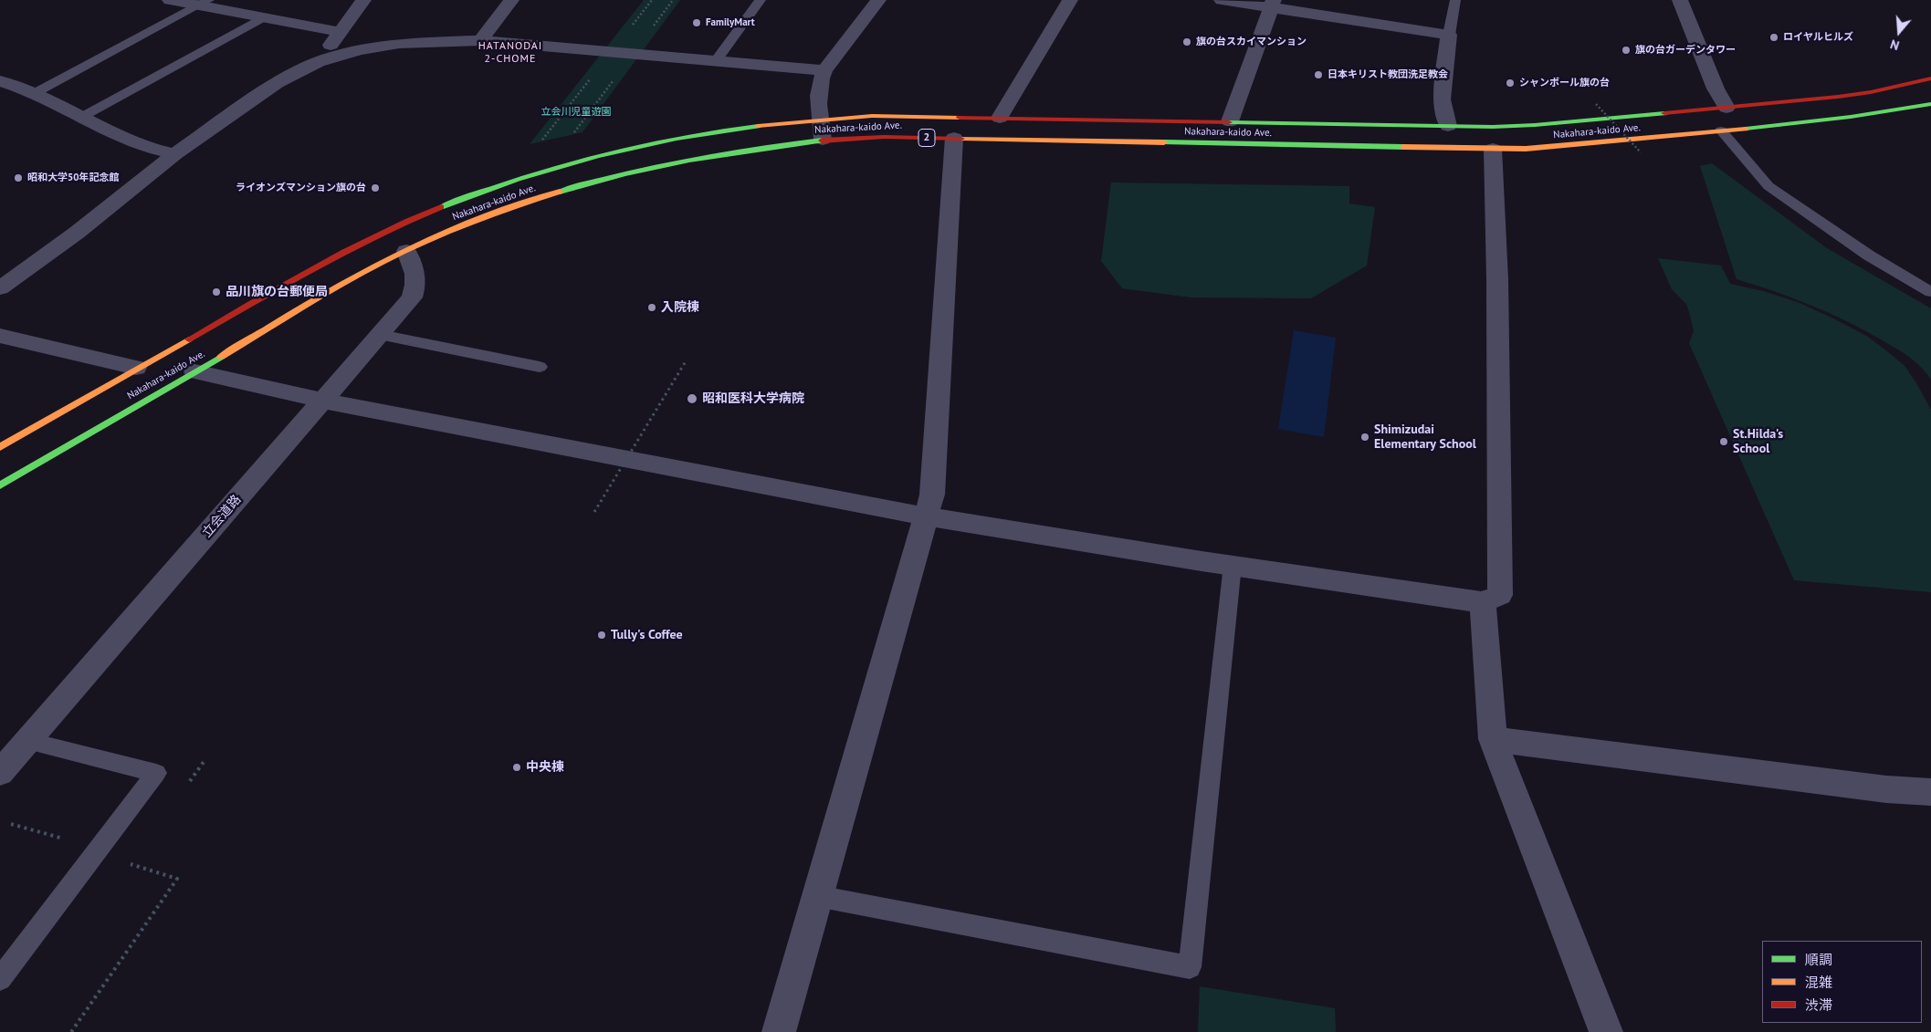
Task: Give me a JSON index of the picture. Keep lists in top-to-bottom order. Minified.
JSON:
{"streets":{"main road":["Nakahara-kaido Ave.","2"],"street":["立会道路"]},"crossings":[["Nakahara-kaido Ave.","立会道路"]],"districts":["HATANODAI 2-CHOME"],"parks":["立会川児童遊園"],"places":["FamilyMart","ロイヤルヒルズ","旗の台スカイマンション","旗の台ガーデンタワー","日本キリスト教団洗足教会","シャンボール旗の台","昭和大学50年記念館","ライオンズマンション旗の台","品川旗の台郵便局","入院棟","昭和医科大学病院","Shimizudai Elementary School","St.Hilda's School","Tully's Coffee","中央棟"],"legend":["順調","混雑","渋滞"],"north":"bottom"}
